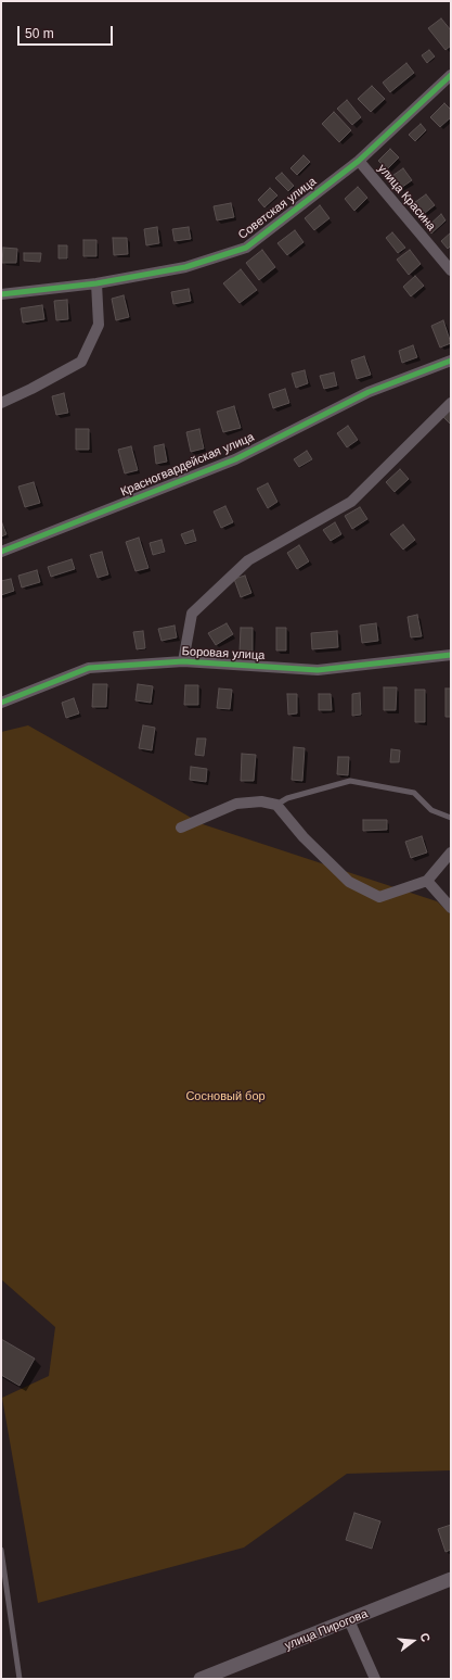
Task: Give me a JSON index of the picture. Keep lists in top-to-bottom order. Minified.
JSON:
{"streets":{"street":["улица Красина","Советская улица","Красногвардейская улица","Боровая улица","улица Пирогова"]},"crossings":[["улица Красина","Советская улица"]],"parks":["Сосновый бор"],"scale_bar":"50 m","north":"right"}
